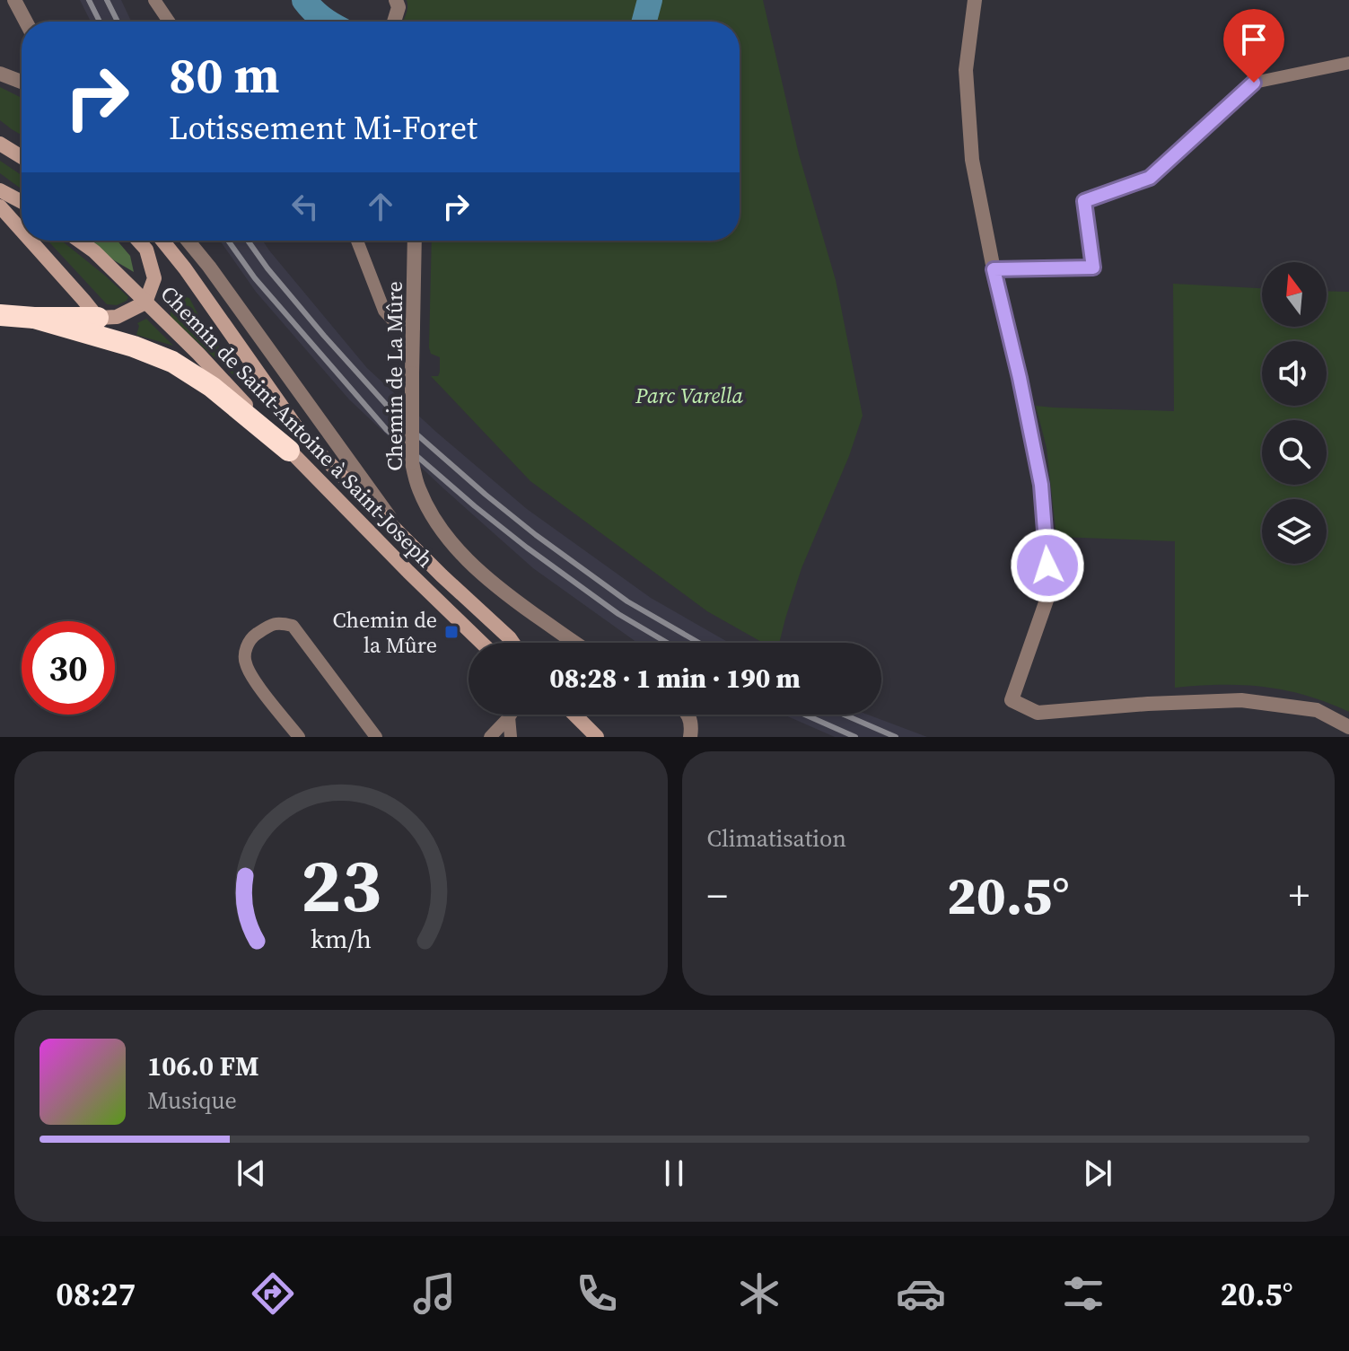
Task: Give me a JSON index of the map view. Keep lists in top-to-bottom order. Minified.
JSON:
{"streets":{"main road":["Chemin de Saint-Antoine à Saint-Joseph"],"street":["Chemin de La Mûre"]},"parks":["Parc Varella"],"places":{"transit":["Chemin de la Mûre"]},"north":"top","page":{"turn":["80 m","Lotissement Mi-Foret"],"limit":"30","trip":"08:28 · 1 min · 190 m","tile":"Climatisation","heat":["−","20.5°","+"],"song":["106.0 FM","Musique"],"tabs":["08:27","20.5°"],"gauge":["23","km/h"]}}
